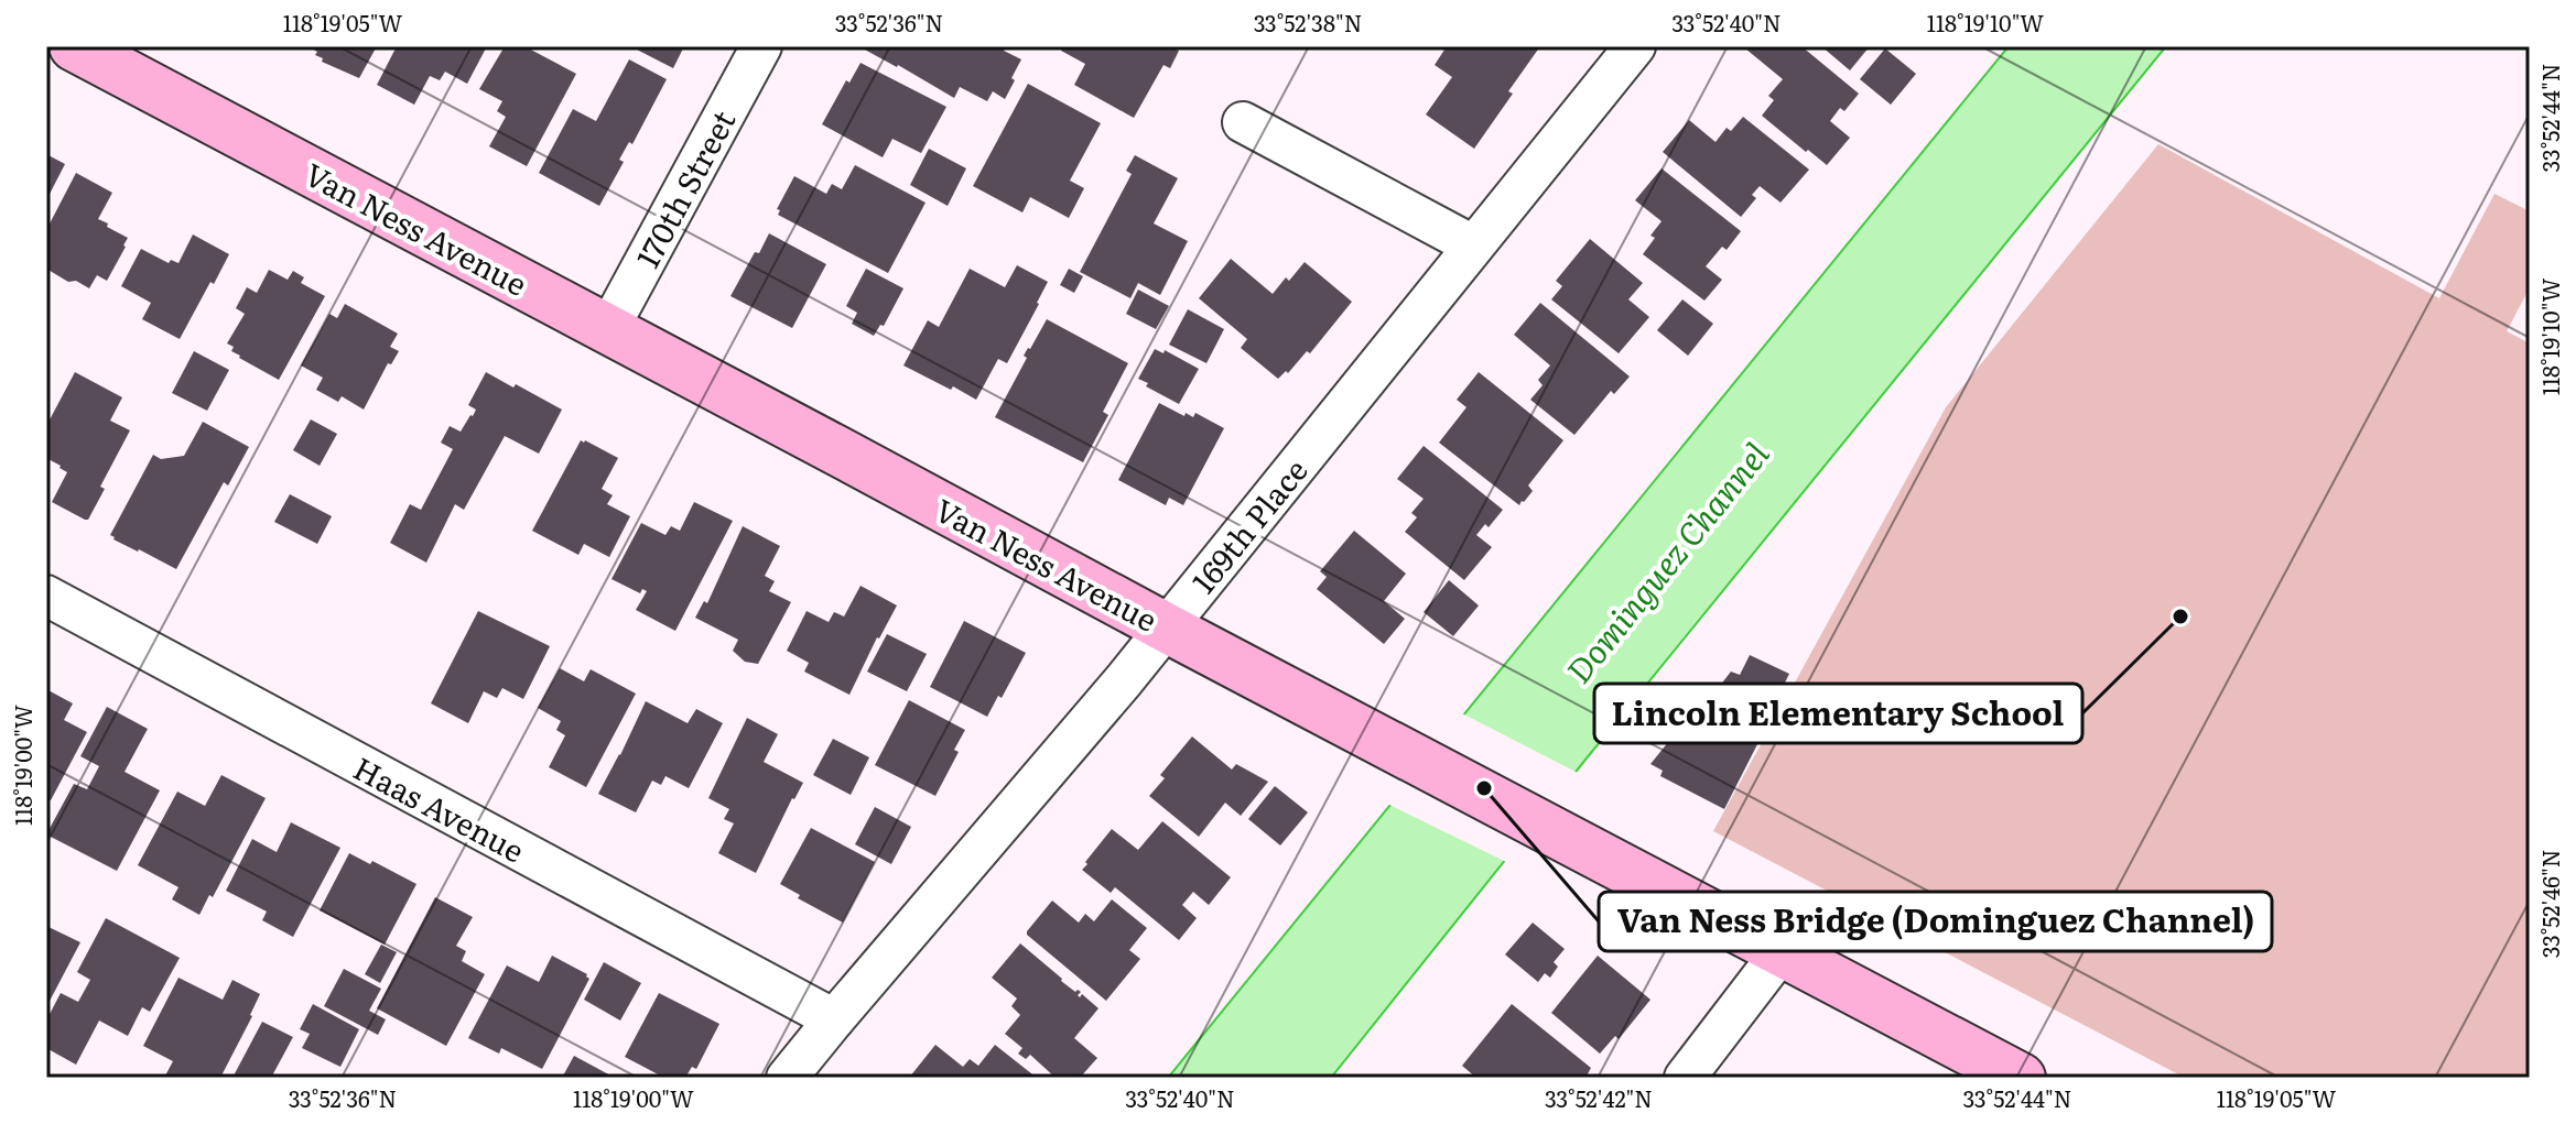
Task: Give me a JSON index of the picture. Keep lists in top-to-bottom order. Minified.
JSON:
{"streets":{"main road":["Van Ness Avenue"],"street":["170th Street","169th Place","Haas Avenue"]},"crossings":[["170th Street","Van Ness Avenue"],["Van Ness Avenue","169th Place"],["169th Place","Haas Avenue"]],"water":["Dominguez Channel"],"places":["Lincoln Elementary School","Van Ness Bridge (Dominguez Channel)"],"coordinates":["118°19'05\"W","33°52'36\"N","33°52'38\"N","33°52'40\"N","118°19'10\"W","33°52'44\"N","118°19'00\"W","33°52'46\"N","33°52'42\"N"]}
